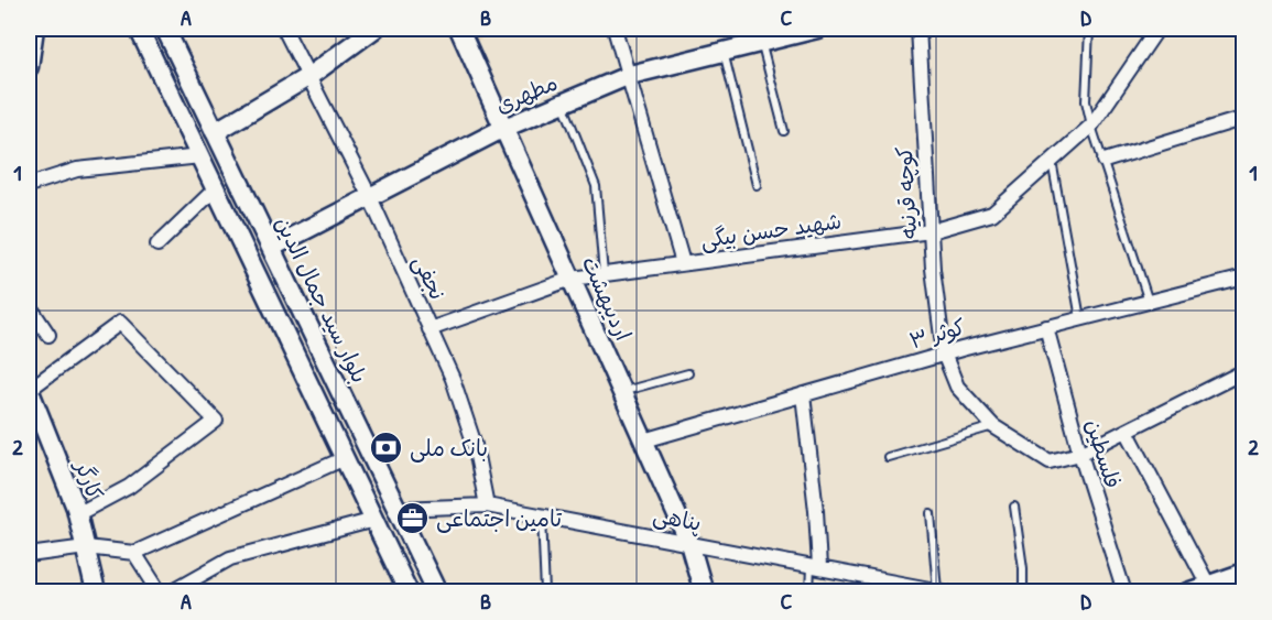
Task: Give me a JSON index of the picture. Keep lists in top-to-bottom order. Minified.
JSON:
{"streets":{"street":["مطهری","کوچه قرنیه","شهید حسن بیگی","نجفی","اردیبهشت","بلوار سید جمال الدین","کوثر ۳","فلسطین","کارگر","پناهی"]},"crossings":[["مطهری","نجفی"],["مطهری","اردیبهشت"],["مطهری","بلوار سید جمال الدین"],["کوچه قرنیه","شهید حسن بیگی"],["کوچه قرنیه","کوثر ۳"],["کوچه قرنیه","فلسطین"],["شهید حسن بیگی","نجفی"],["شهید حسن بیگی","اردیبهشت"],["نجفی","پناهی"],["اردیبهشت","کوثر ۳"],["اردیبهشت","پناهی"],["بلوار سید جمال الدین","پناهی"],["کوثر ۳","فلسطین"]],"places":{"bank":["بانک ملی"],"office":["تامین اجتماعی"]},"grid":{"columns":["A","B","C","D"],"rows":["1","2"]}}
